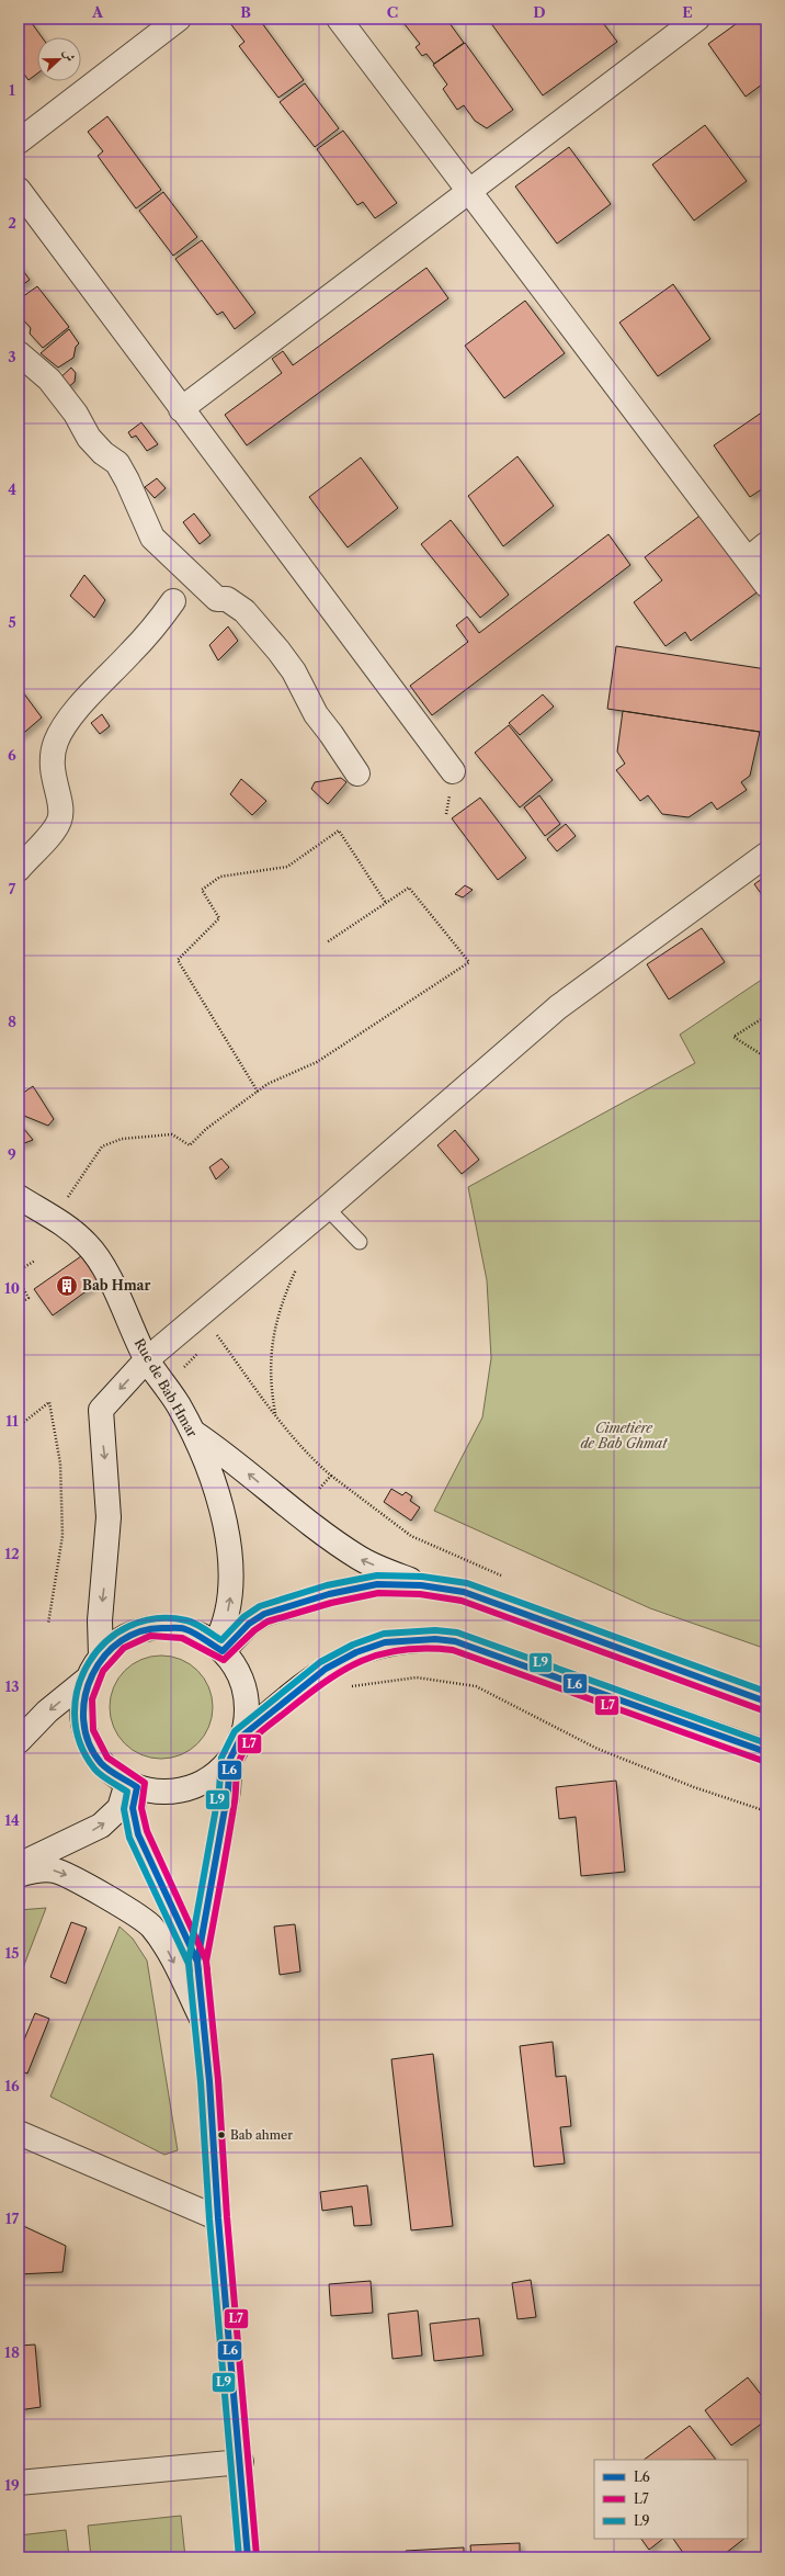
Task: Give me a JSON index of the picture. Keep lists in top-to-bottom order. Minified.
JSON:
{"streets":{"street":["Rue de Bab Hmar"]},"parks":["Cimetière de Bab Ghmat"],"places":{"building":["Bab Hmar"],"other":["Bab ahmer"]},"lines":["transit line L9","transit line L6","transit line L7"],"legend":["L6","L7","L9"],"north":"right","grid":{"columns":["A","B","C","D","E"],"rows":["1","2","3","4","5","6","7","8","9","10","11","12","13","14","15","16","17","18","19"]}}
